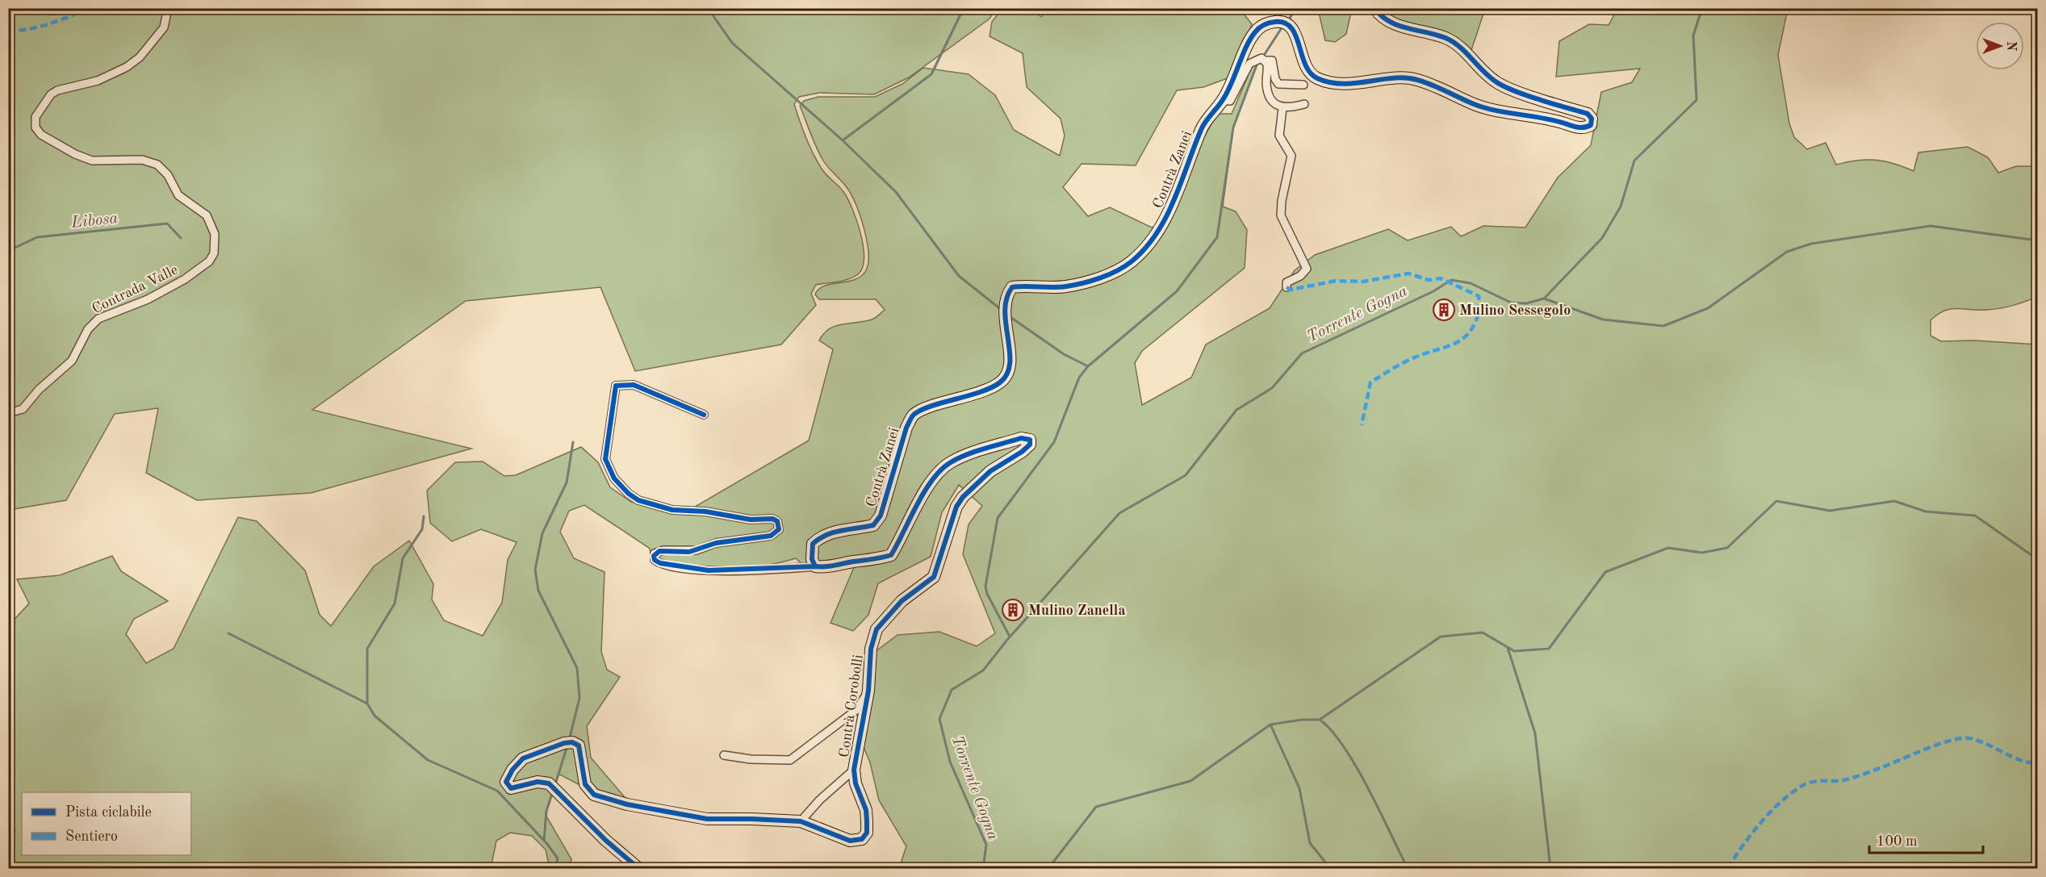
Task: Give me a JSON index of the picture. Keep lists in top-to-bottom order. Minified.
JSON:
{"streets":{"street":["Contrà Zanei","Contrada Valle","Contrà Corobolli"]},"crossings":[["Contrà Zanei","Contrà Corobolli"]],"water":["Libosa","Torrente Gogna"],"places":{"building":["Mulino Sessegolo","Mulino Zanella"]},"legend":["Pista ciclabile","Sentiero"],"scale_bar":"100 m","north":"right"}
